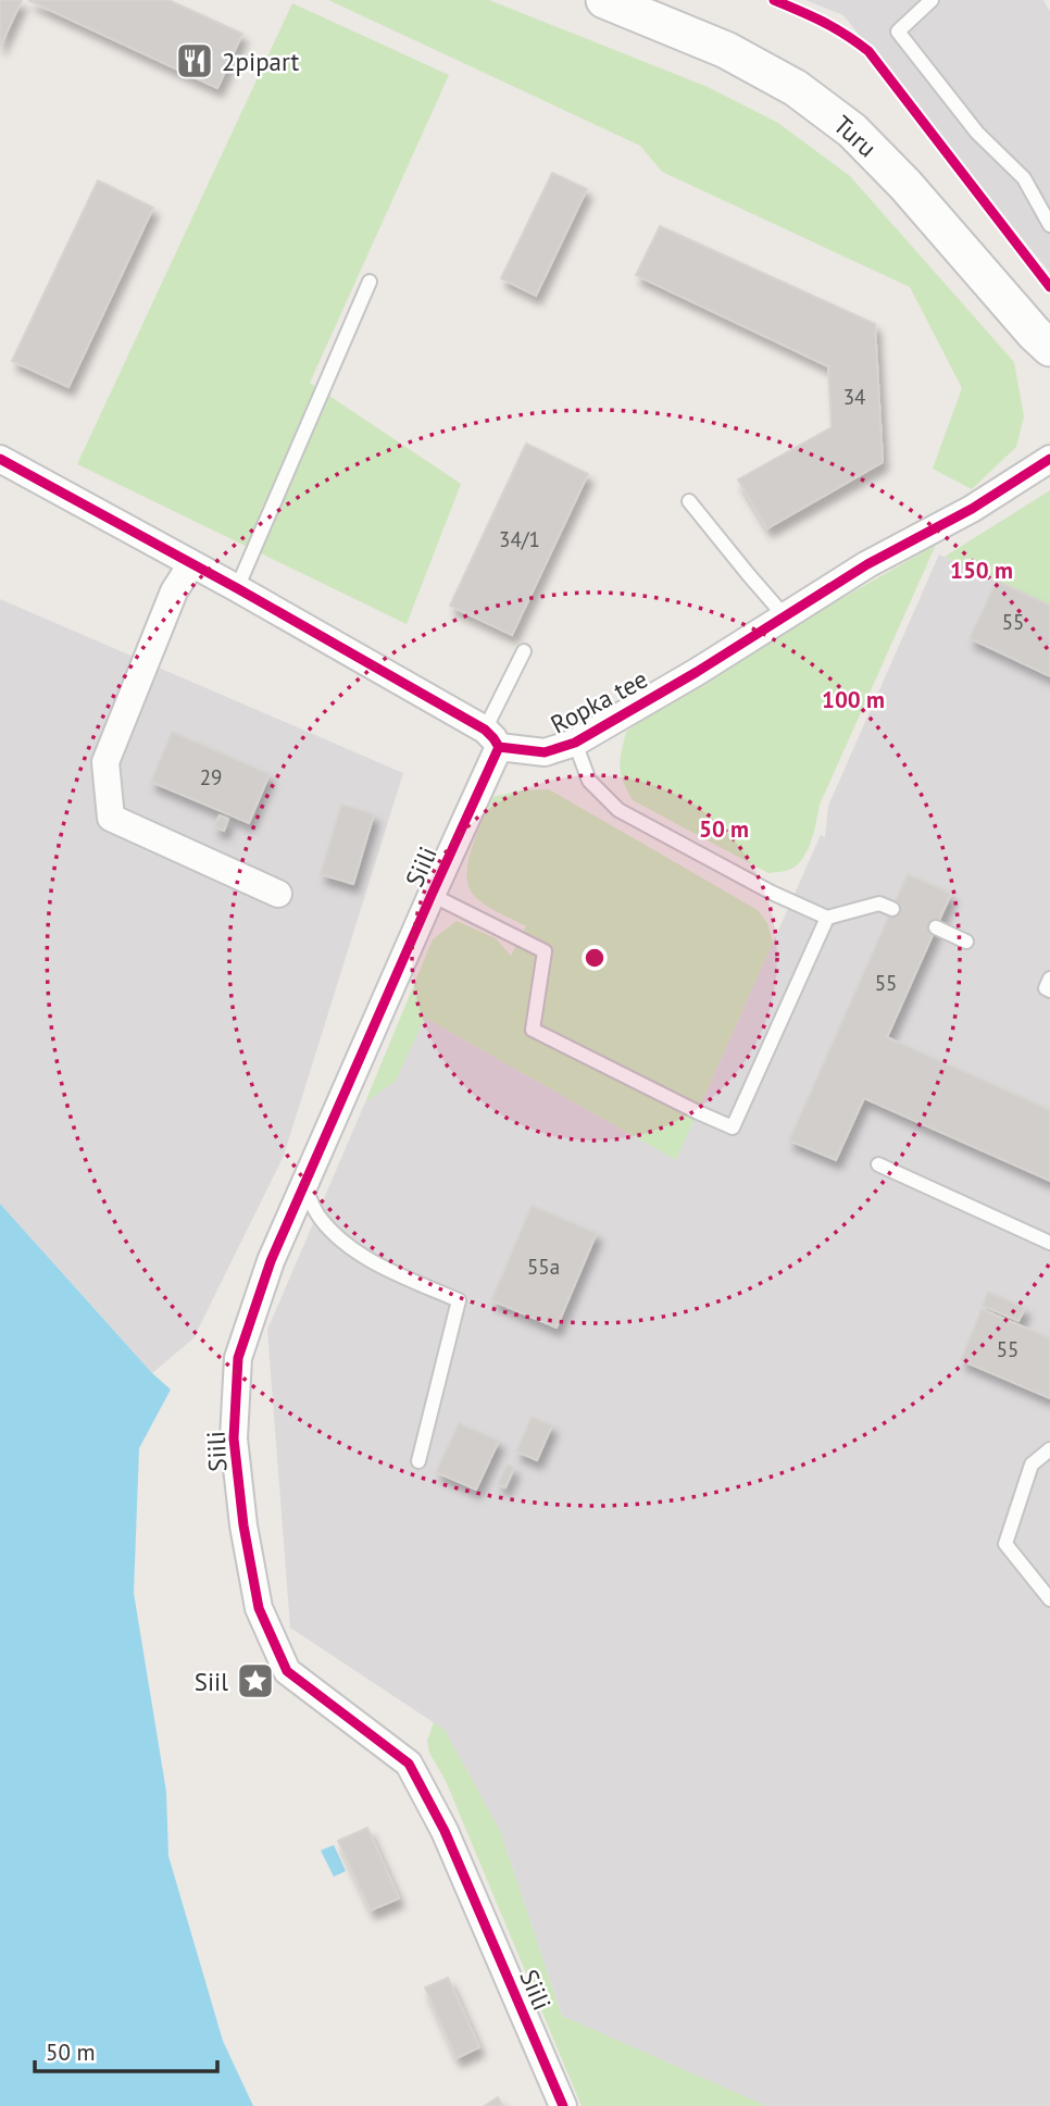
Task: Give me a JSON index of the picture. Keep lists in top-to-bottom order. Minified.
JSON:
{"streets":{"main road":["Turu"],"street":["Ropka tee","Siili"]},"crossings":[["Ropka tee","Siili"]],"places":{"restaurant":["2pipart"],"place":["Siil"]},"house_numbers":["34","34/1","55","29","55","55a","55"],"scale_bar":"50 m","rings":["150 m","100 m","50 m"]}
